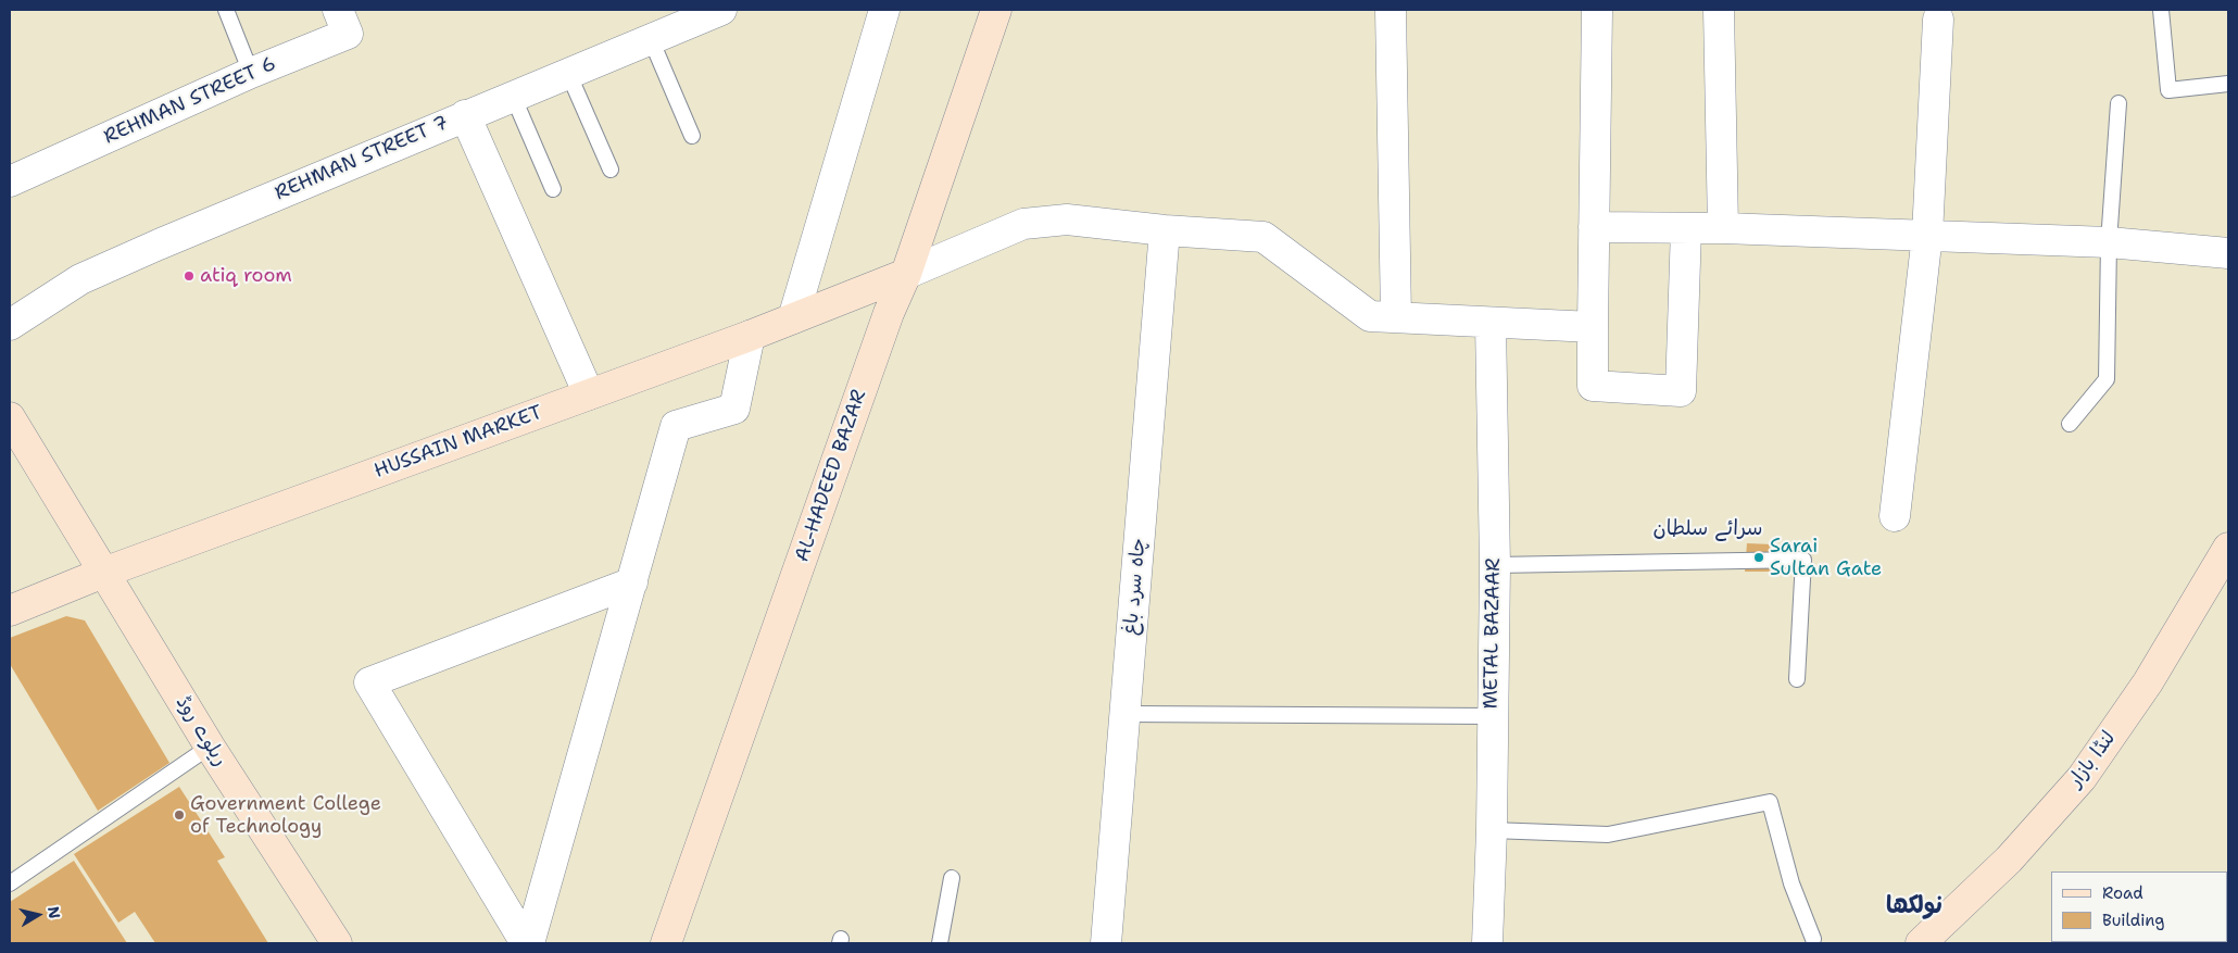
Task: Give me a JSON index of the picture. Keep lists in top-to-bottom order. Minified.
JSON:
{"streets":{"street":["REHMAN STREET 6","REHMAN STREET 7","HUSSAIN MARKET","AL-HADEED BAZAR","چاہ سرد باغ","METAL BAZAAR","ریلوے روڈ","لنڈا بازار"]},"crossings":[["HUSSAIN MARKET","AL-HADEED BAZAR"],["HUSSAIN MARKET","ریلوے روڈ"]],"districts":["سرائے سلطان","نولکھا"],"places":["atiq room","Sarai Sultan Gate","Government College of Technology"],"legend":["Road","Building"],"north":"right"}
